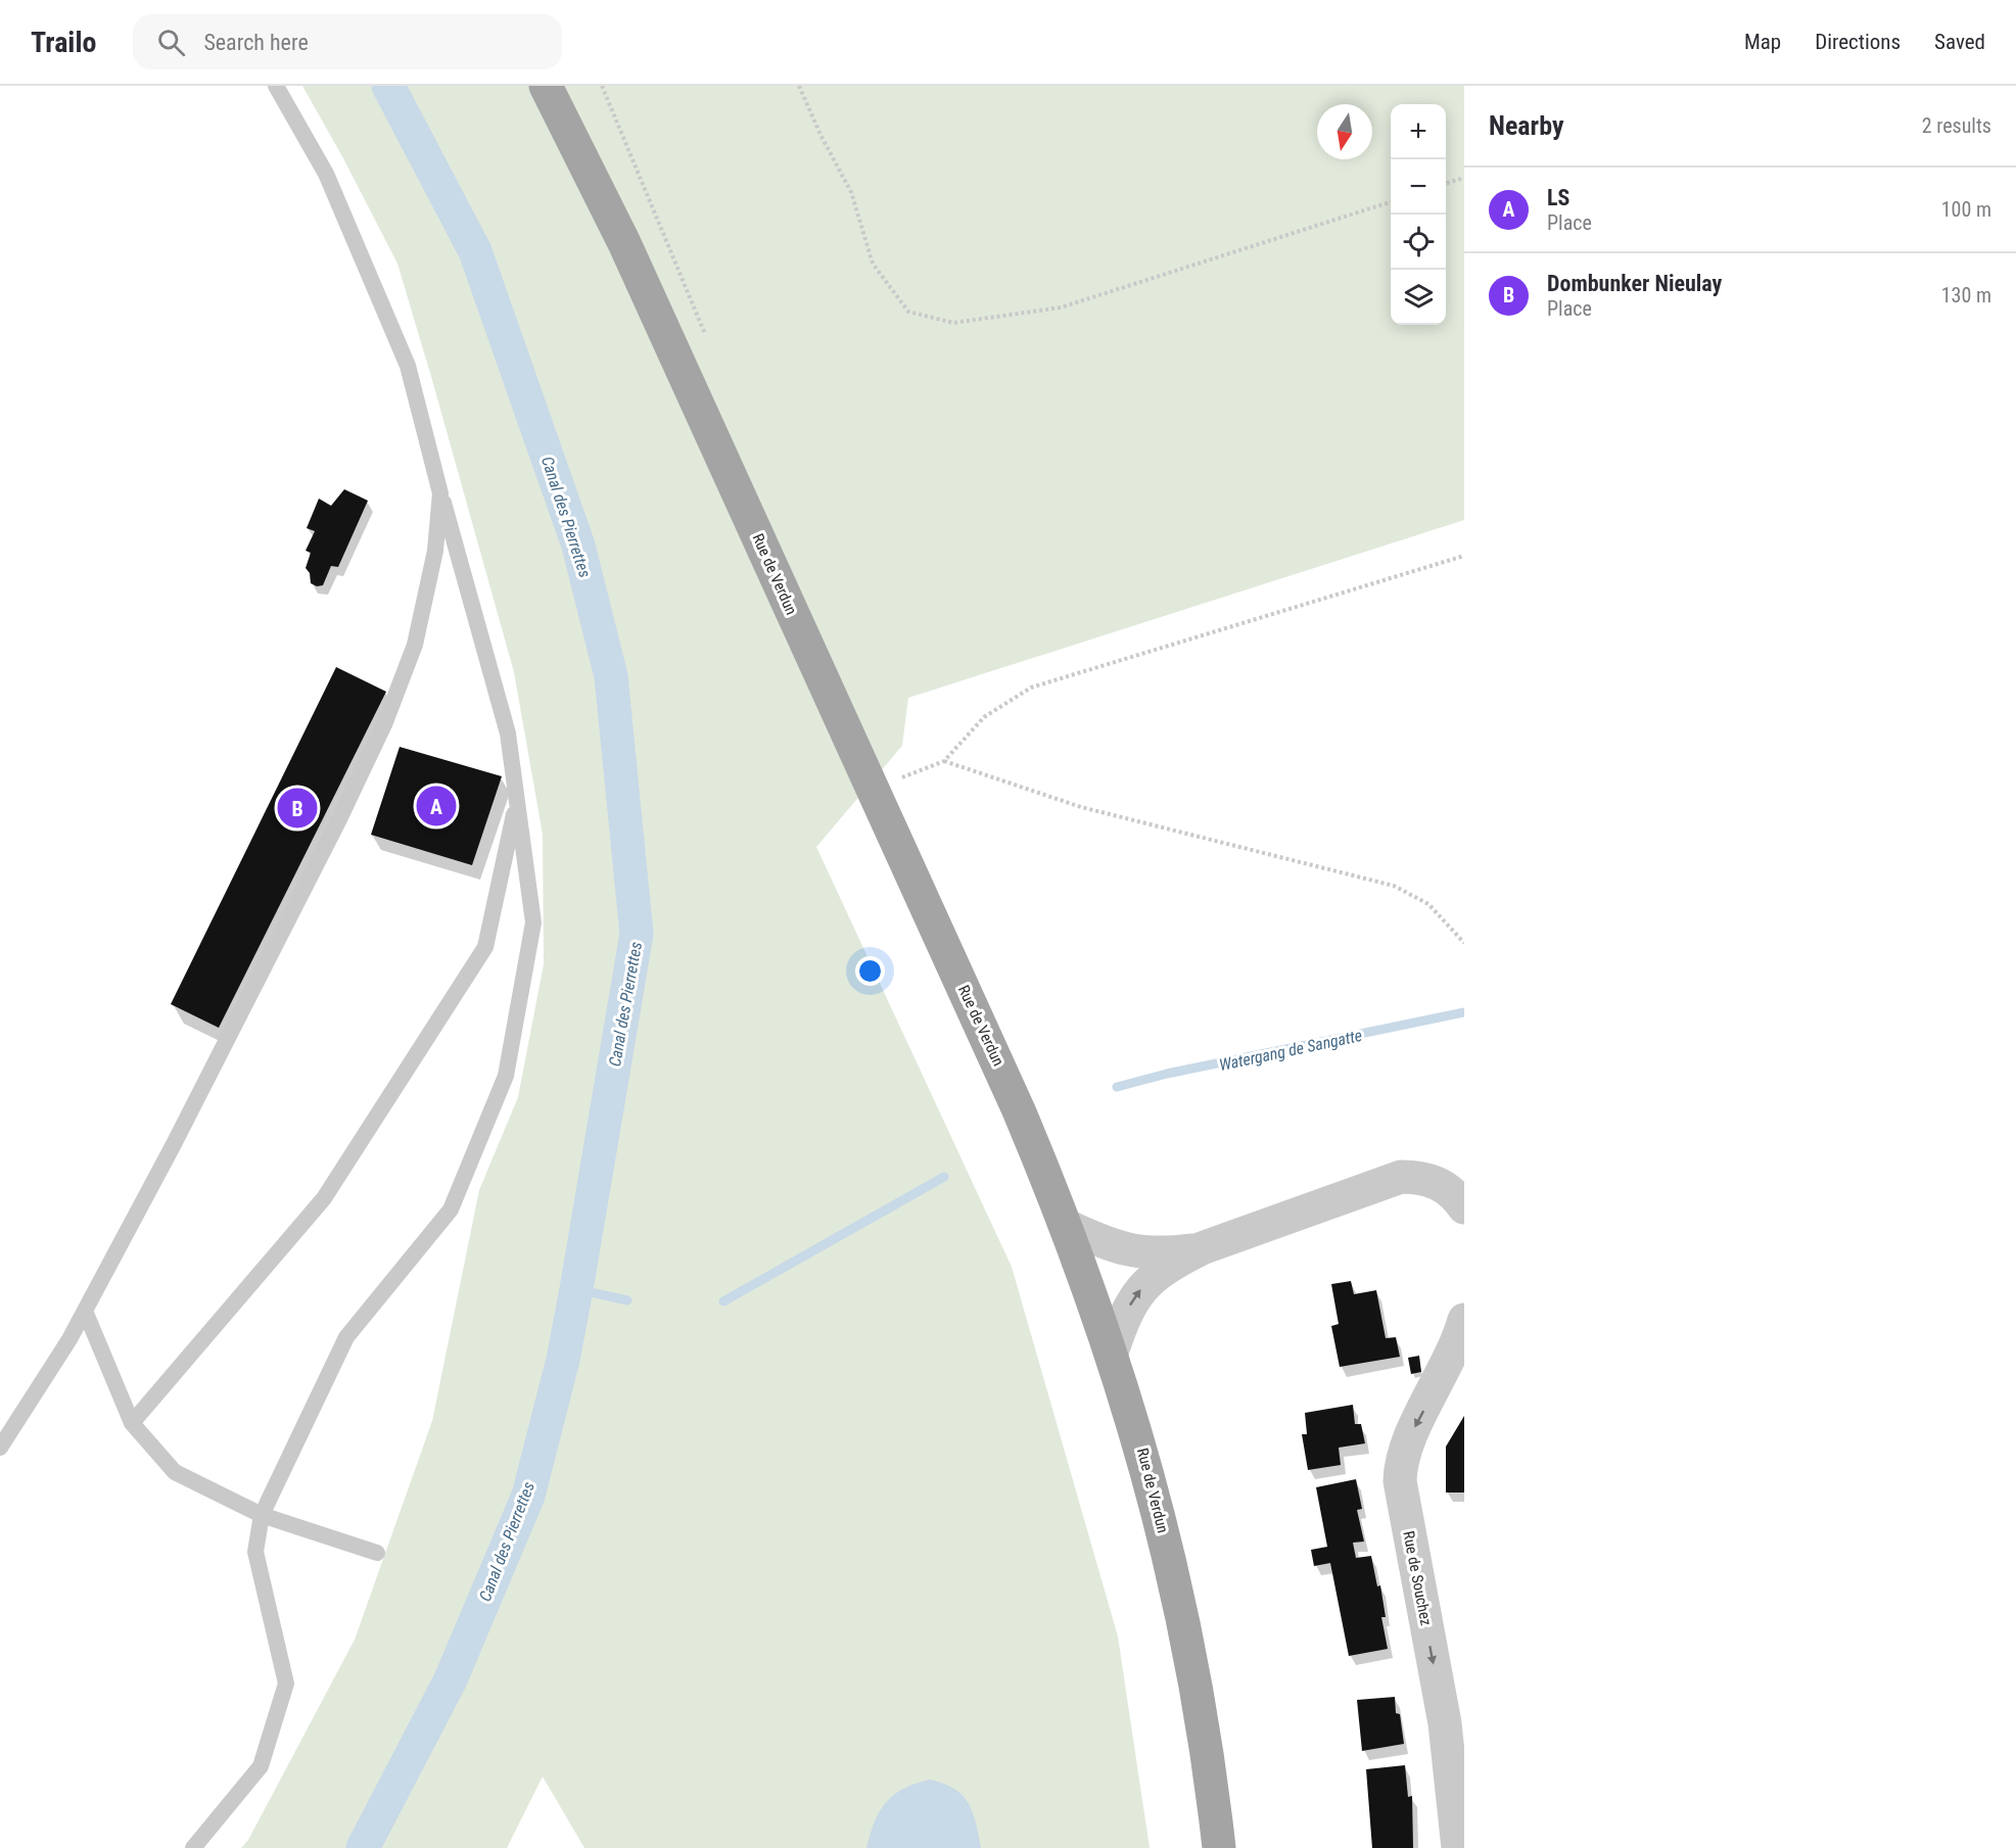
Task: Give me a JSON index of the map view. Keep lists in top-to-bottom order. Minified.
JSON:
{"streets":{"main road":["Rue de Verdun"],"street":["Rue de Souchez"]},"one_way":["Rue de Souchez"],"water":["Canal des Pierrettes","Watergang de Sangatte"],"north":"bottom","page":{"header":"Trailo","search":"Search here","nav":["Map","Directions","Saved"],"heading":["Nearby","2 results"],"map_buttons":["+","−"],"list":[{"mark":"A","name":"LS","note":"Place","value":"100 m"},{"mark":"B","name":"Dombunker Nieulay","note":"Place","value":"130 m"}],"pins":["A","B"]}}
